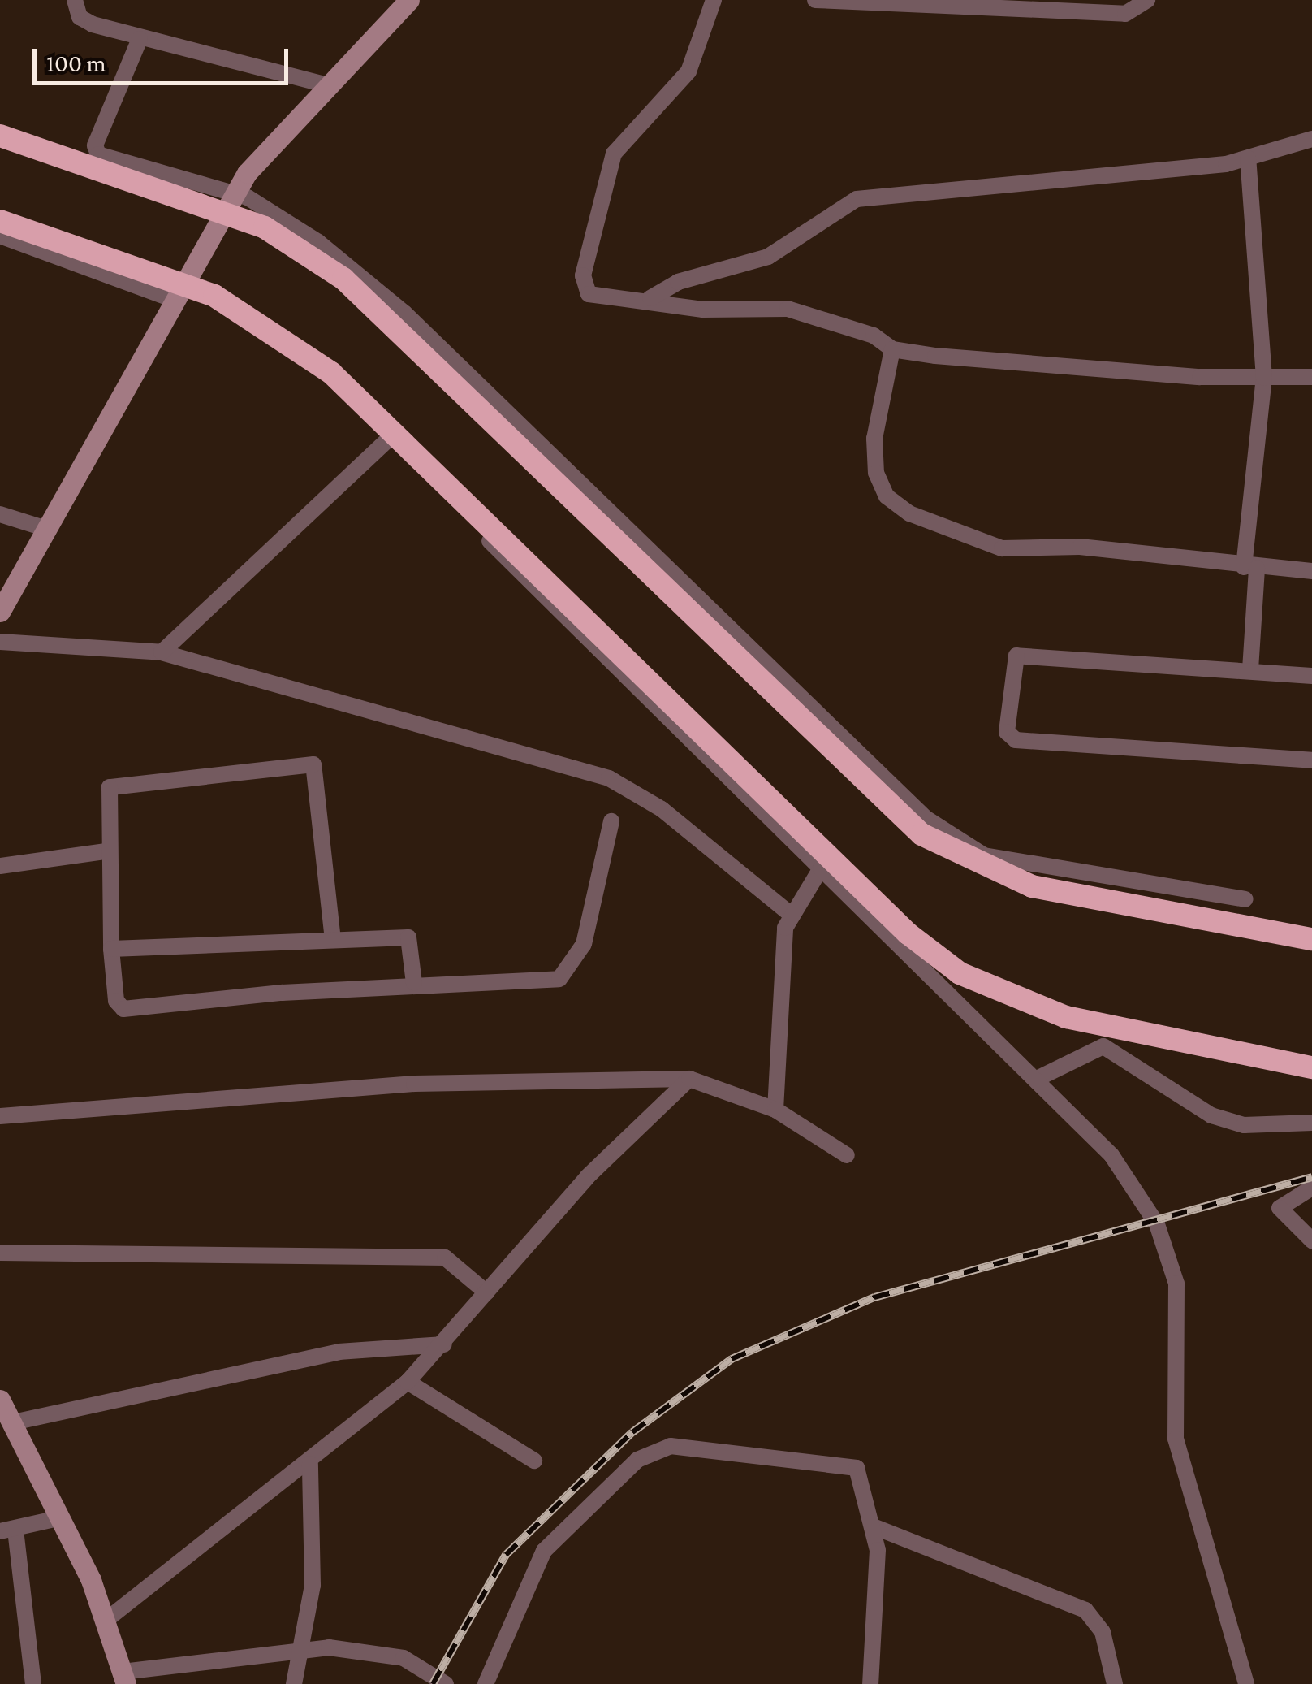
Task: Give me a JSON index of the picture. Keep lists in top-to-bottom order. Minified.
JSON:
{"scale_bar":"100 m"}
